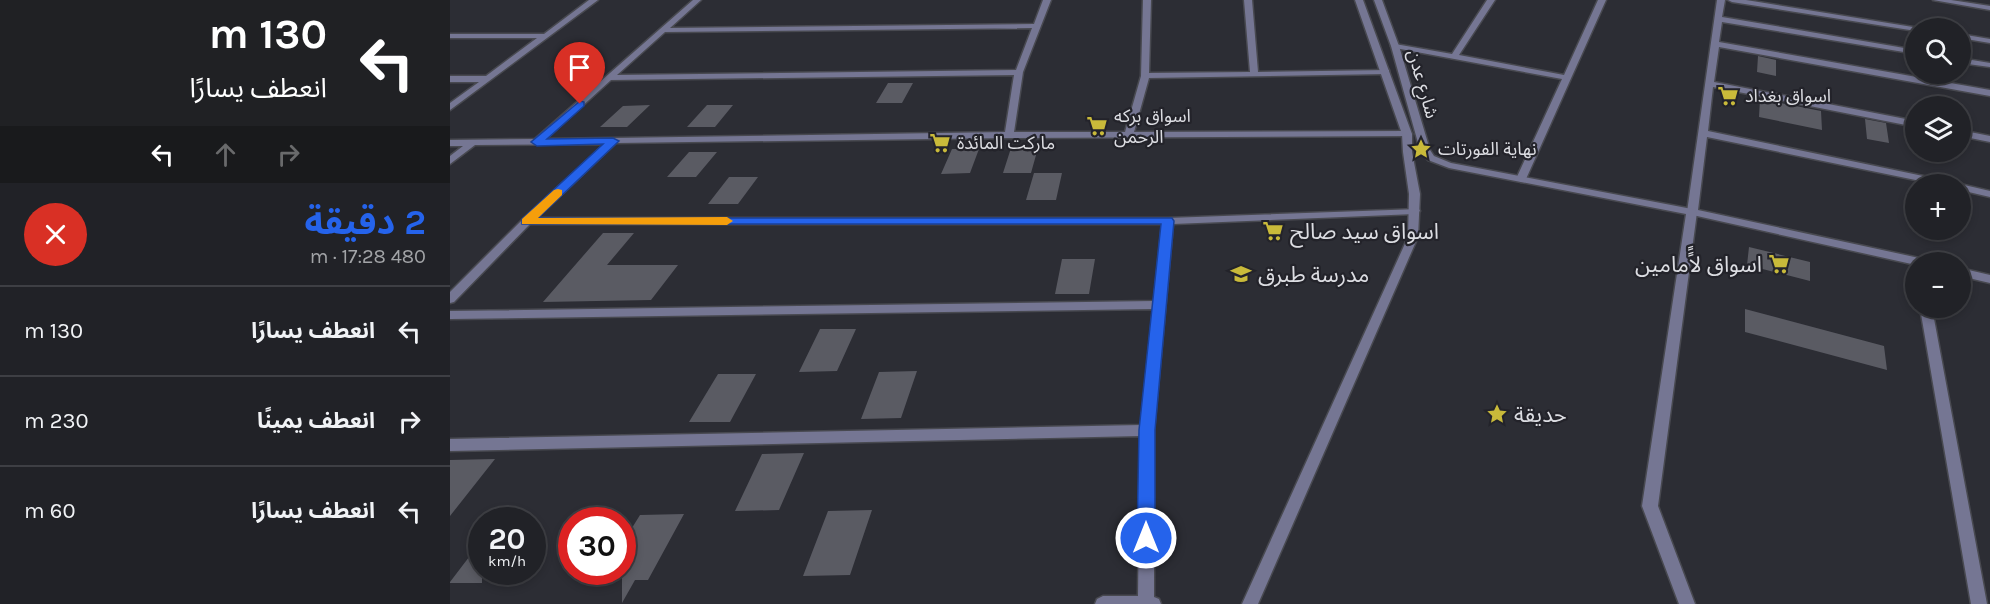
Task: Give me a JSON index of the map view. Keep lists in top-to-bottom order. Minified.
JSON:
{"streets":{"street":["شارع عدن"]},"places":{"supermarket":["اسواق بغداد","اسواق بركه الرحمن","ماركت المائدة","اسواق سيد صالح","اسواق لاًًمامين"],"place":["نهاية الفورتات","حديقة"],"school or university":["مدرسة طبرق"]},"page":{"turn":["130 m","انعطف يسارًا"],"map_buttons":["+","−"],"heading":["2 دقيقة","480 m · 17:28"],"list":[{"name":"انعطف يسارًا","value":"130 m"},{"name":"انعطف يمينًا","value":"230 m"},{"name":"انعطف يسارًا","value":"60 m"}],"speed":"20 km/h","limit":"30"}}
